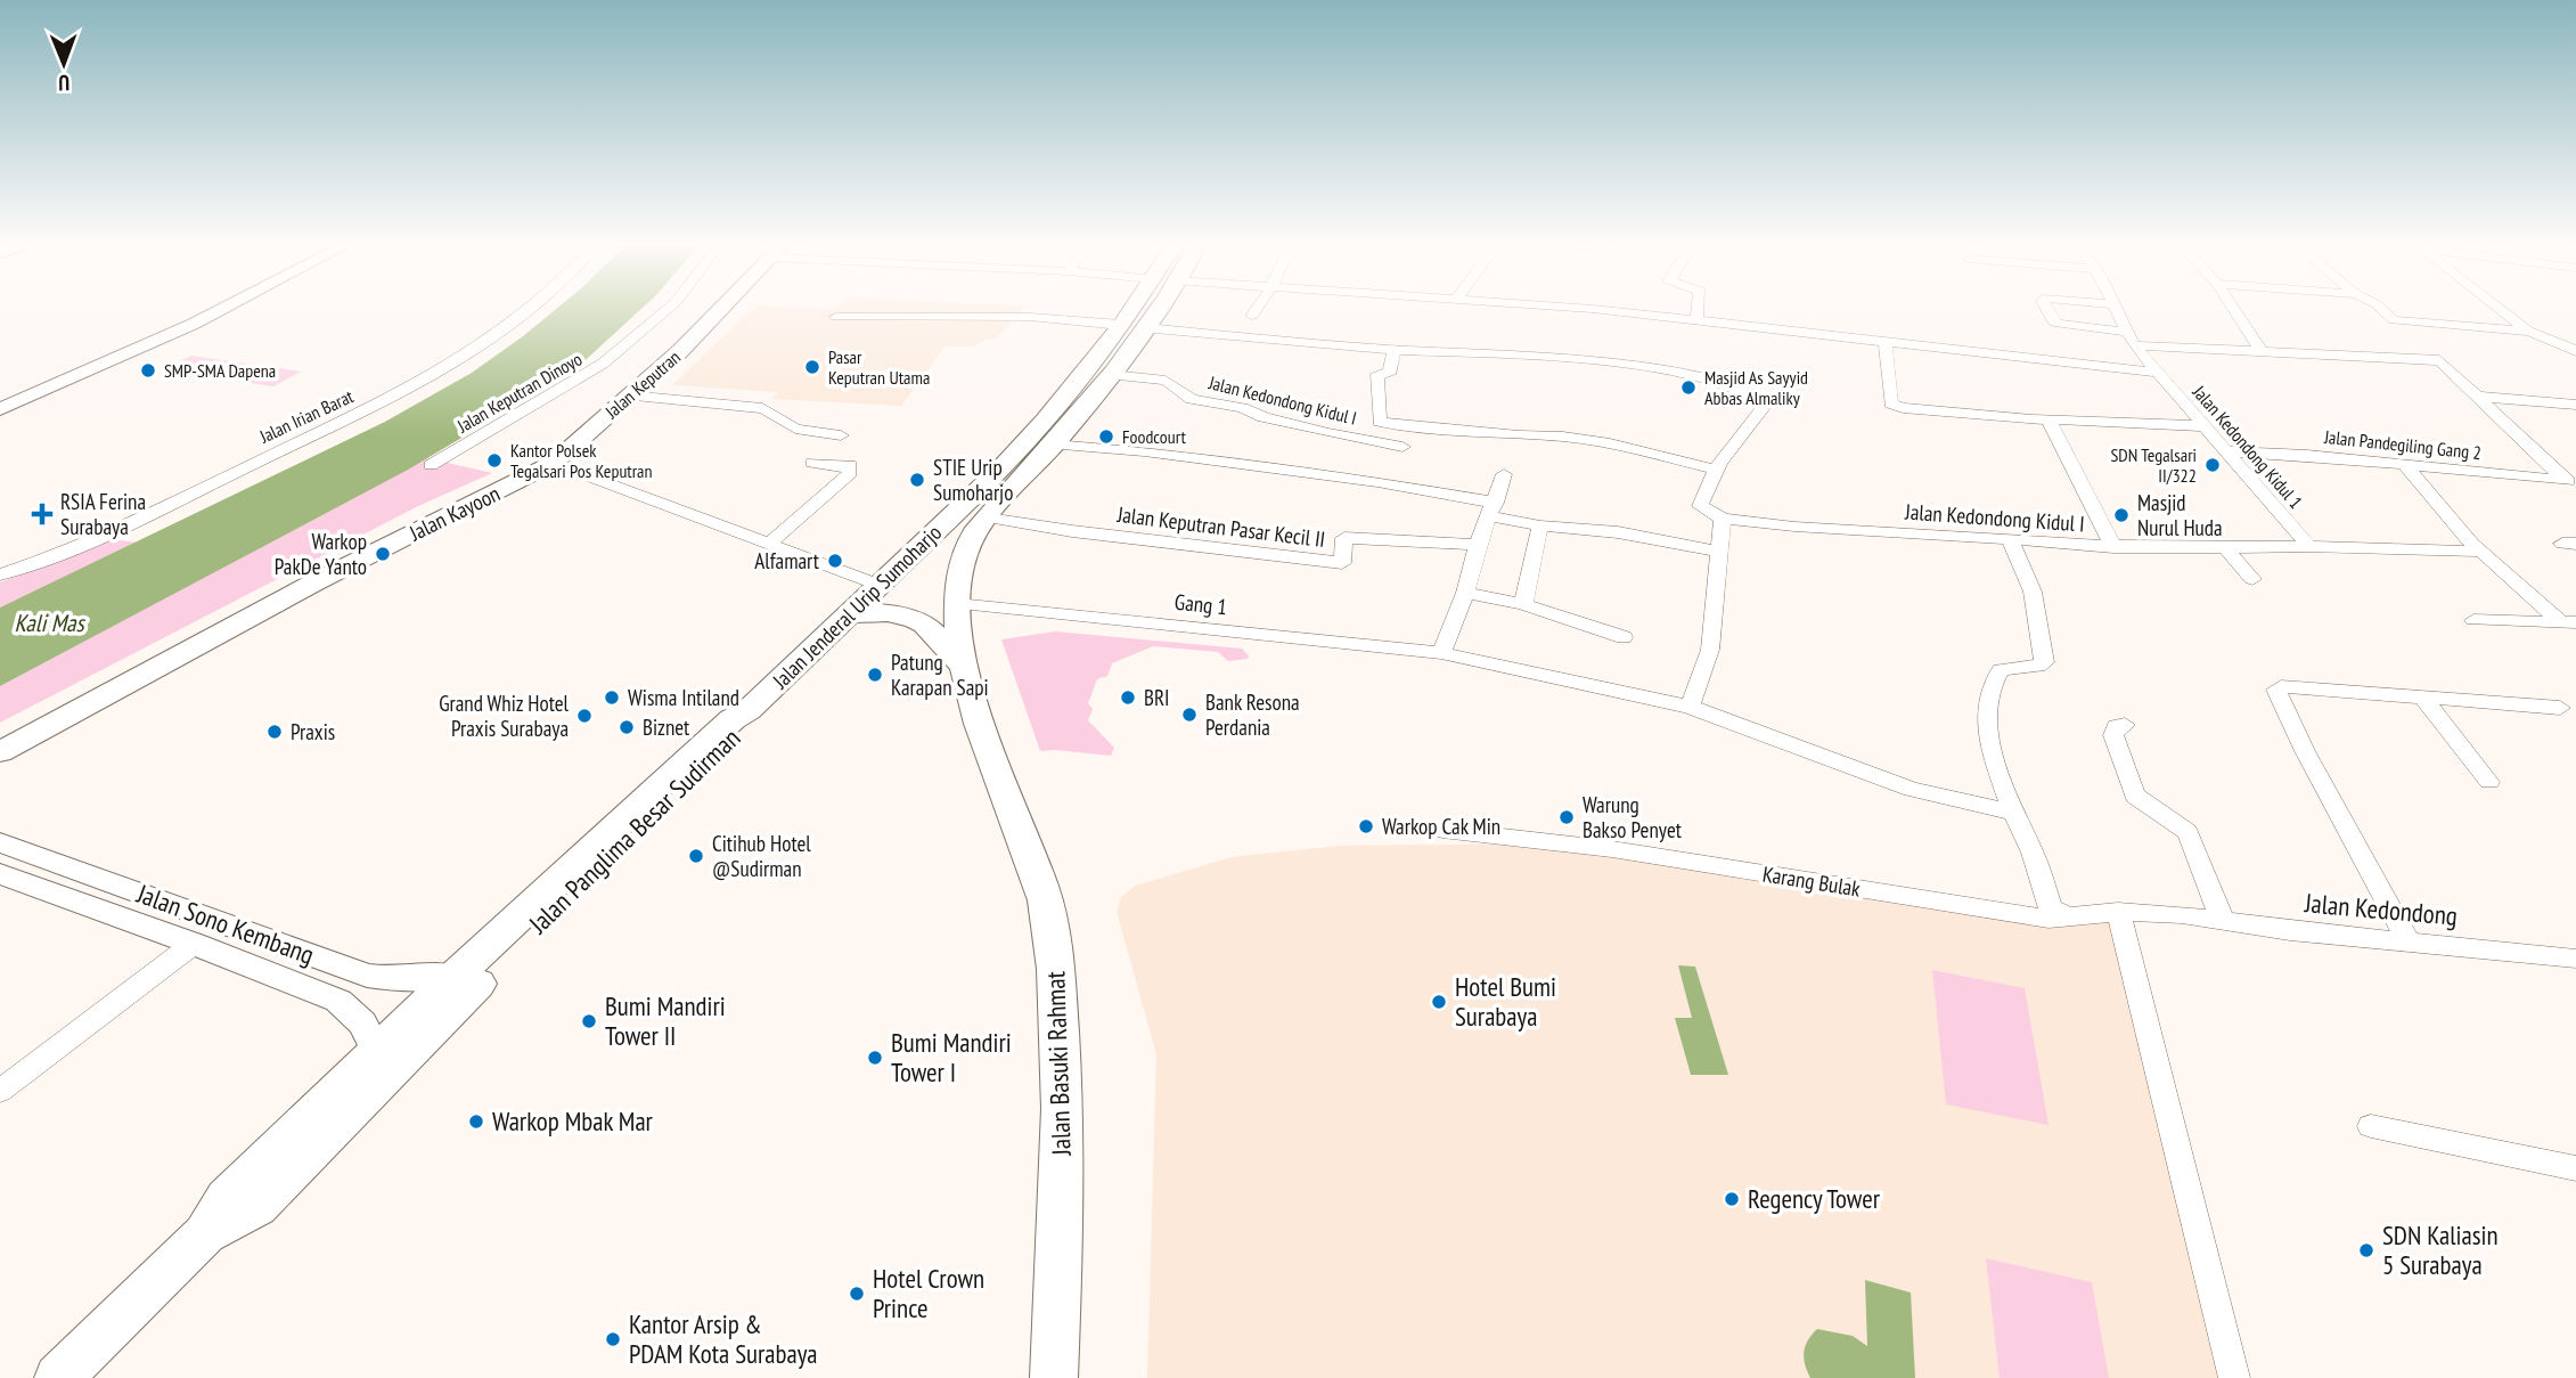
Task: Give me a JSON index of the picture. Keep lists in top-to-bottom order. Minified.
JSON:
{"streets":{"main road":["Jalan Keputran","Jalan Kayoon","Jalan Jenderal Urip Sumoharjo","Jalan Panglima Besar Sudirman","Jalan Basuki Rahmat"],"street":["Jalan Keputran Dinoyo","Jalan Kedondong Kidul I","Jalan Irian Barat","Jalan Pandegiling Gang 2","Jalan Kedondong Kidul 1","Jalan Keputran Pasar Kecil II","Gang 1","Karang Bulak","Jalan Kedondong","Jalan Sono Kembang"]},"crossings":[["Jalan Keputran","Jalan Kayoon"],["Jalan Kedondong Kidul I","Jalan Kedondong Kidul 1"],["Jalan Kedondong Kidul I","Jalan Jenderal Urip Sumoharjo"],["Jalan Pandegiling Gang 2","Jalan Kedondong Kidul 1"],["Jalan Keputran Pasar Kecil II","Jalan Jenderal Urip Sumoharjo"],["Gang 1","Jalan Jenderal Urip Sumoharjo"],["Jalan Jenderal Urip Sumoharjo","Jalan Panglima Besar Sudirman"],["Jalan Jenderal Urip Sumoharjo","Jalan Basuki Rahmat"],["Jalan Panglima Besar Sudirman","Jalan Sono Kembang"],["Karang Bulak","Jalan Kedondong"]],"water":["Kali Mas"],"places":{"other":["Pasar Keputran Utama","SMP-SMA Dapena","Masjid As Sayyid Abbas Almaliky","Foodcourt","Kantor Polsek Tegalsari Pos Keputran","SDN Tegalsari II/322","STIE Urip Sumoharjo","Masjid Nurul Huda","Warkop PakDe Yanto","Alfamart","Patung Karapan Sapi","Wisma Intiland","BRI","Bank Resona Perdania","Grand Whiz Hotel Praxis Surabaya","Biznet","Praxis","Warung Bakso Penyet","Warkop Cak Min","Citihub Hotel @Sudirman","Hotel Bumi Surabaya","Bumi Mandiri Tower II","Bumi Mandiri Tower I","Warkop Mbak Mar","Regency Tower","SDN Kaliasin 5 Surabaya","Hotel Crown Prince","Kantor Arsip & PDAM Kota Surabaya"],"health":["RSIA Ferina Surabaya"]},"north":"bottom"}
